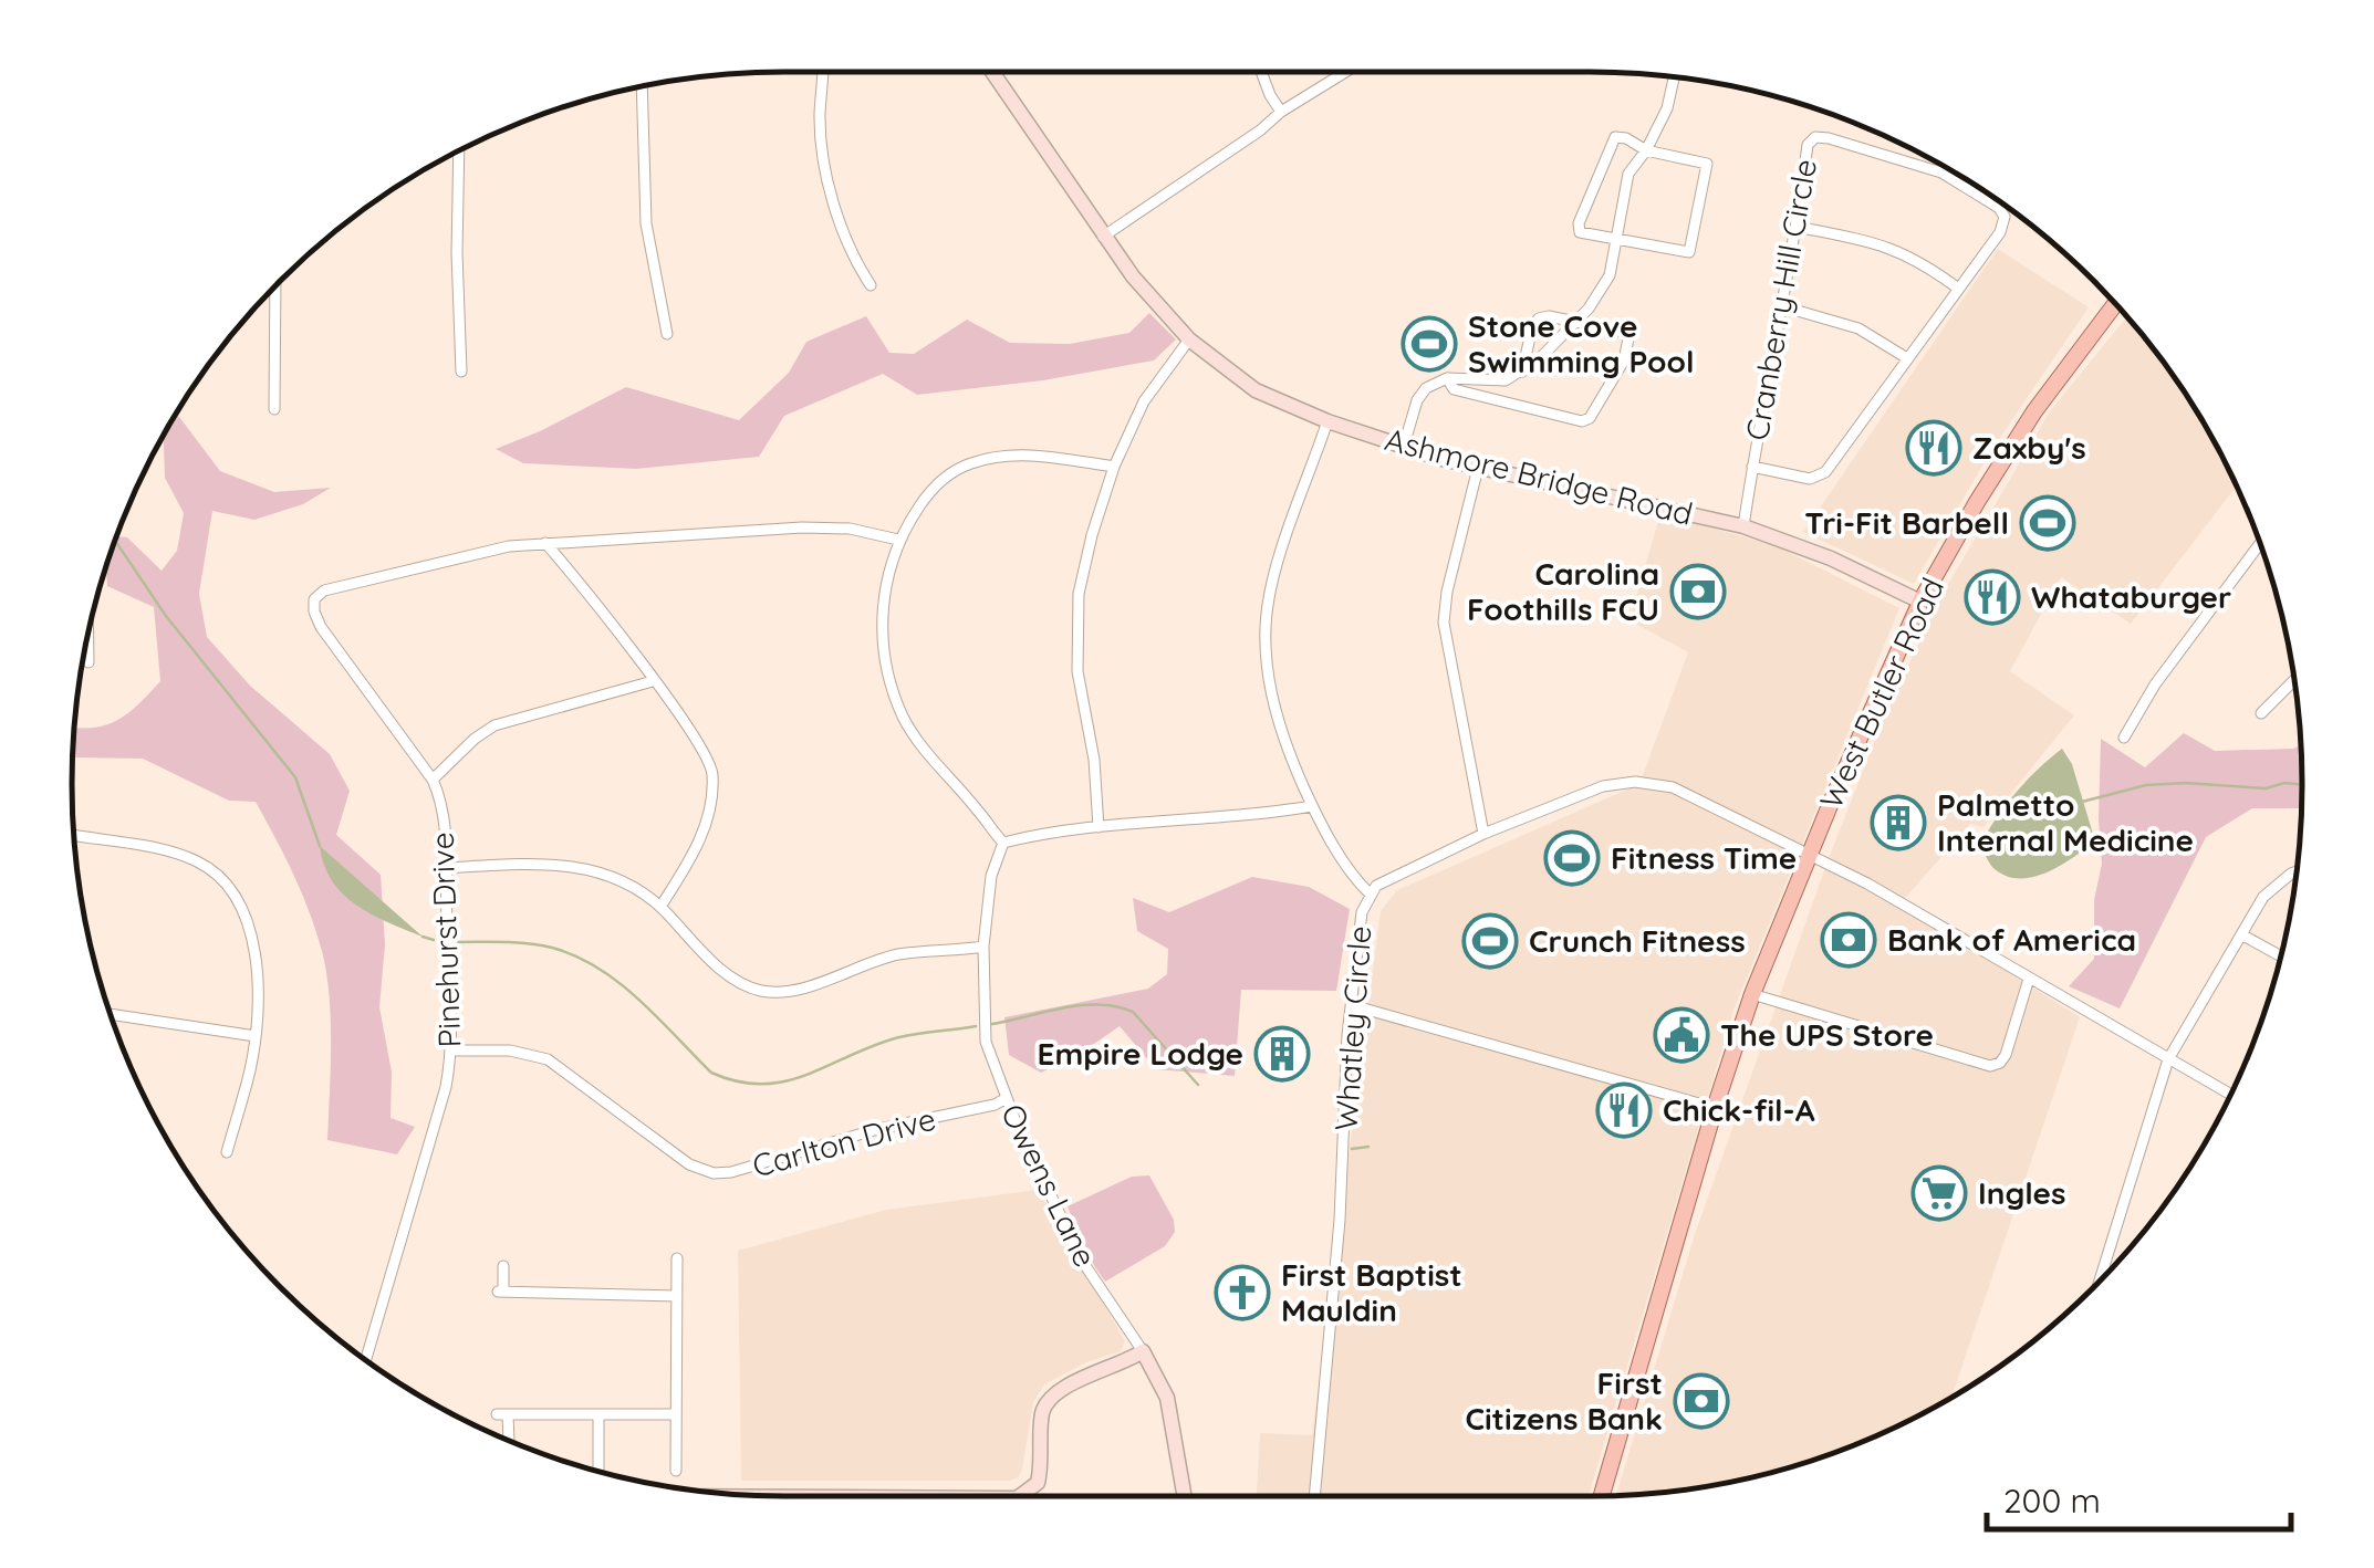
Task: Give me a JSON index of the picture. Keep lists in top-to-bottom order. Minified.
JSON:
{"streets":{"main road":["Ashmore Bridge Road","West Butler Road","Owens Lane"],"street":["Cranberry Hill Circle","Pinehurst Drive","Whatley Circle","Carlton Drive"]},"crossings":[["Cranberry Hill Circle","Ashmore Bridge Road"],["Ashmore Bridge Road","West Butler Road"],["West Butler Road","Whatley Circle"],["Pinehurst Drive","Carlton Drive"],["Carlton Drive","Owens Lane"]],"places":{"sports":["Stone Cove Swimming Pool","Tri-Fit Barbell","Fitness Time","Crunch Fitness"],"restaurant":["Zaxby's","Whataburger","Chick-fil-A"],"bank":["Carolina Foothills FCU","Bank of America","First Citizens Bank"],"building":["Palmetto Internal Medicine","Empire Lodge"],"public building":["The UPS Store"],"supermarket":["Ingles"],"church":["First Baptist Mauldin"]},"scale_bar":"200 m"}
